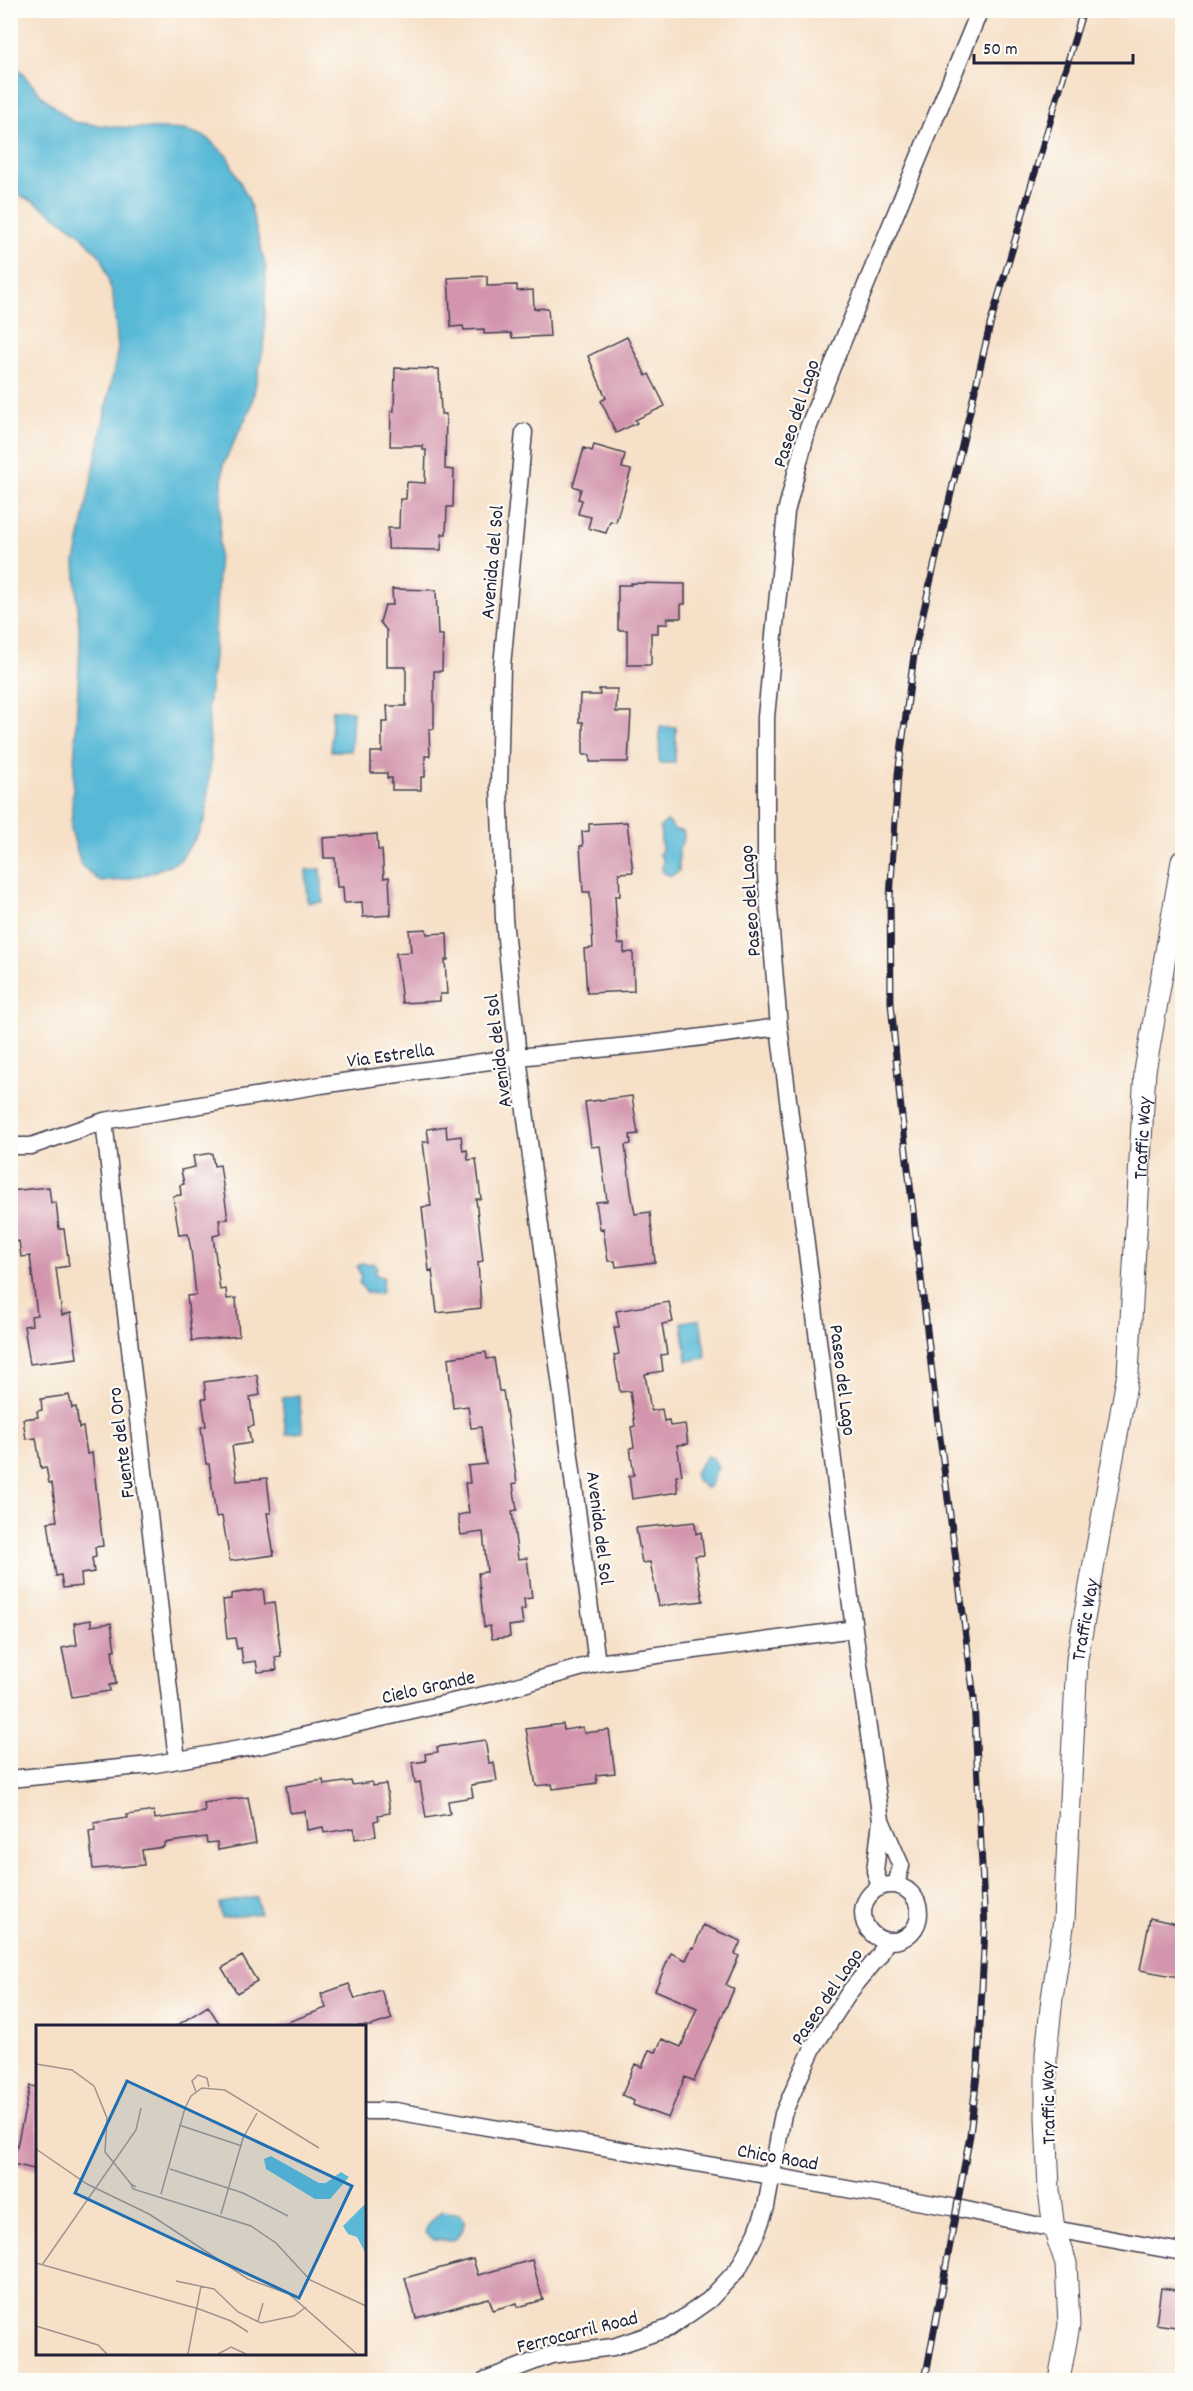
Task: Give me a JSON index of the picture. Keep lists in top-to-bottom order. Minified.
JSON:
{"streets":{"street":["Paseo del Lago","Avenida del Sol","Via Estrella","Traffic Way","Fuente del Oro","Cielo Grande","Chico Road","Ferrocarril Road"]},"crossings":[["Paseo del Lago","Via Estrella"],["Paseo del Lago","Cielo Grande"],["Paseo del Lago","Chico Road"],["Paseo del Lago","Ferrocarril Road"],["Avenida del Sol","Via Estrella"],["Avenida del Sol","Cielo Grande"],["Via Estrella","Fuente del Oro"],["Traffic Way","Chico Road"],["Fuente del Oro","Cielo Grande"],["Chico Road","Ferrocarril Road"]],"scale_bar":"50 m"}
